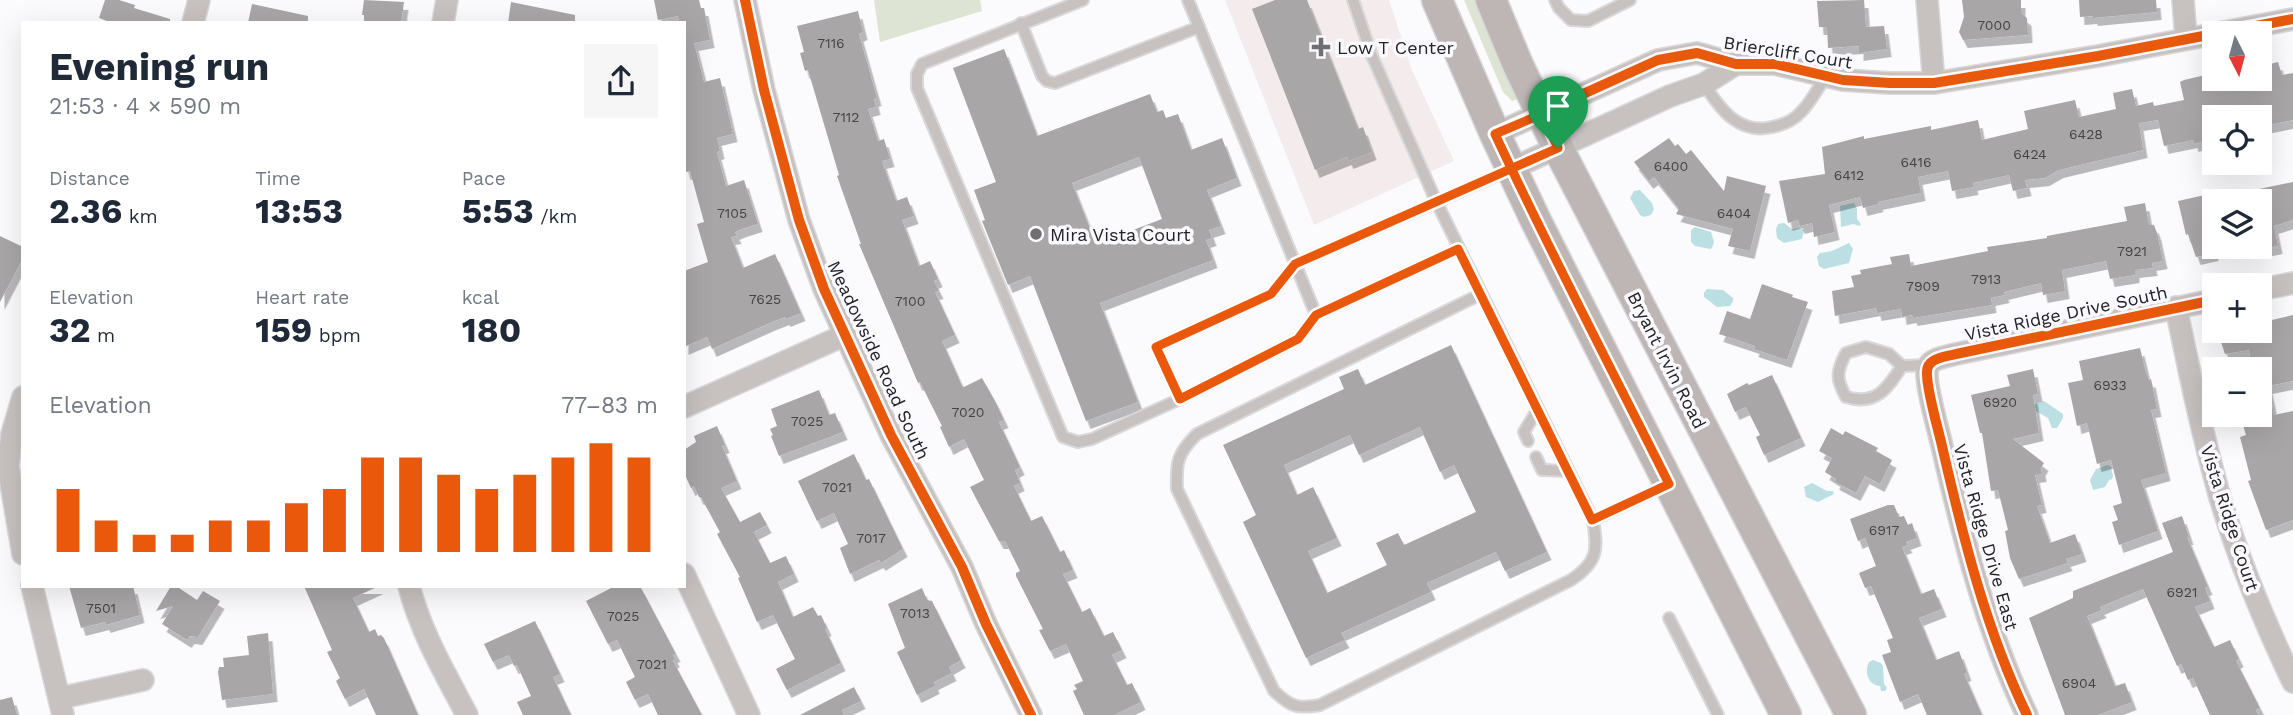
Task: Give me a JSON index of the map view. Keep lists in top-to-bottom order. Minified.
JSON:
{"streets":{"main road":["Bryant Irvin Road"],"street":["Briercliff Court","Vista Ridge Drive South","Meadowside Road South","Vista Ridge Court","Vista Ridge Drive East"]},"crossings":[["Briercliff Court","Bryant Irvin Road"],["Vista Ridge Drive South","Vista Ridge Court"],["Vista Ridge Drive South","Vista Ridge Drive East"]],"places":{"health":["Low T Center"],"other":["Mira Vista Court"]},"house_numbers":["7000","7116","7112","6428","6424","6416","6400","6412","7105","6404","7921","7913","7909","7625","7100","6933","6920","7020","7025","7021","6917","7017","6921","7501","7013","7025","7021","6904"],"north":"bottom","page":{"map_buttons":["+","−"],"heading":["Evening run","21:53 · 4 × 590 m"],"stats":[["Distance","2.36 km"],["Time","13:53"],["Pace","5:53 /km"],["Elevation","32 m"],["Heart rate","159 bpm"],["kcal","180"]],"chart":["Elevation","77–83 m"]}}
